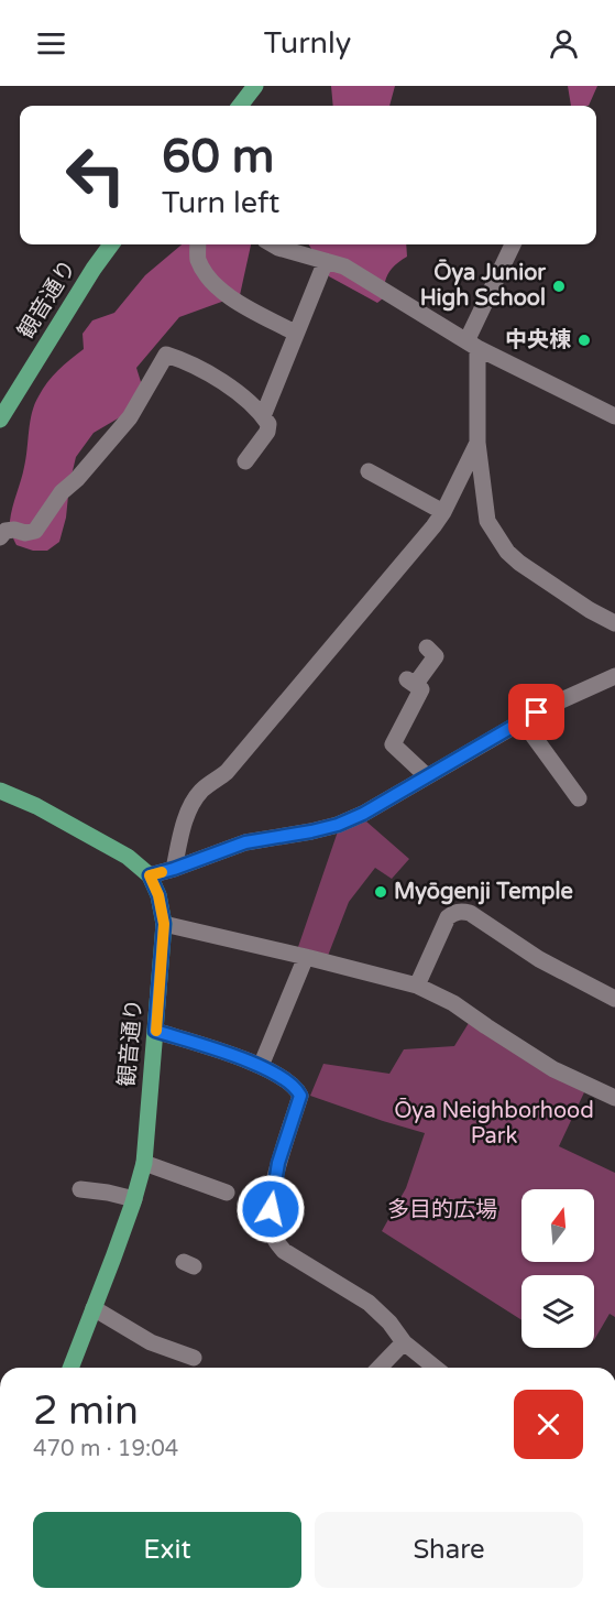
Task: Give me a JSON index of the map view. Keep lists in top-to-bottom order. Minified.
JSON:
{"streets":{"main road":["観音通り"]},"parks":["Ōya Neighborhood Park","多目的広場"],"places":["Ōya Junior High School","中央棟","Myōgenji Temple"],"north":"top","page":{"header":"Turnly","turn":["60 m","Turn left"],"heading":["2 min","470 m · 19:04"],"buttons":["Exit","Share"]}}
